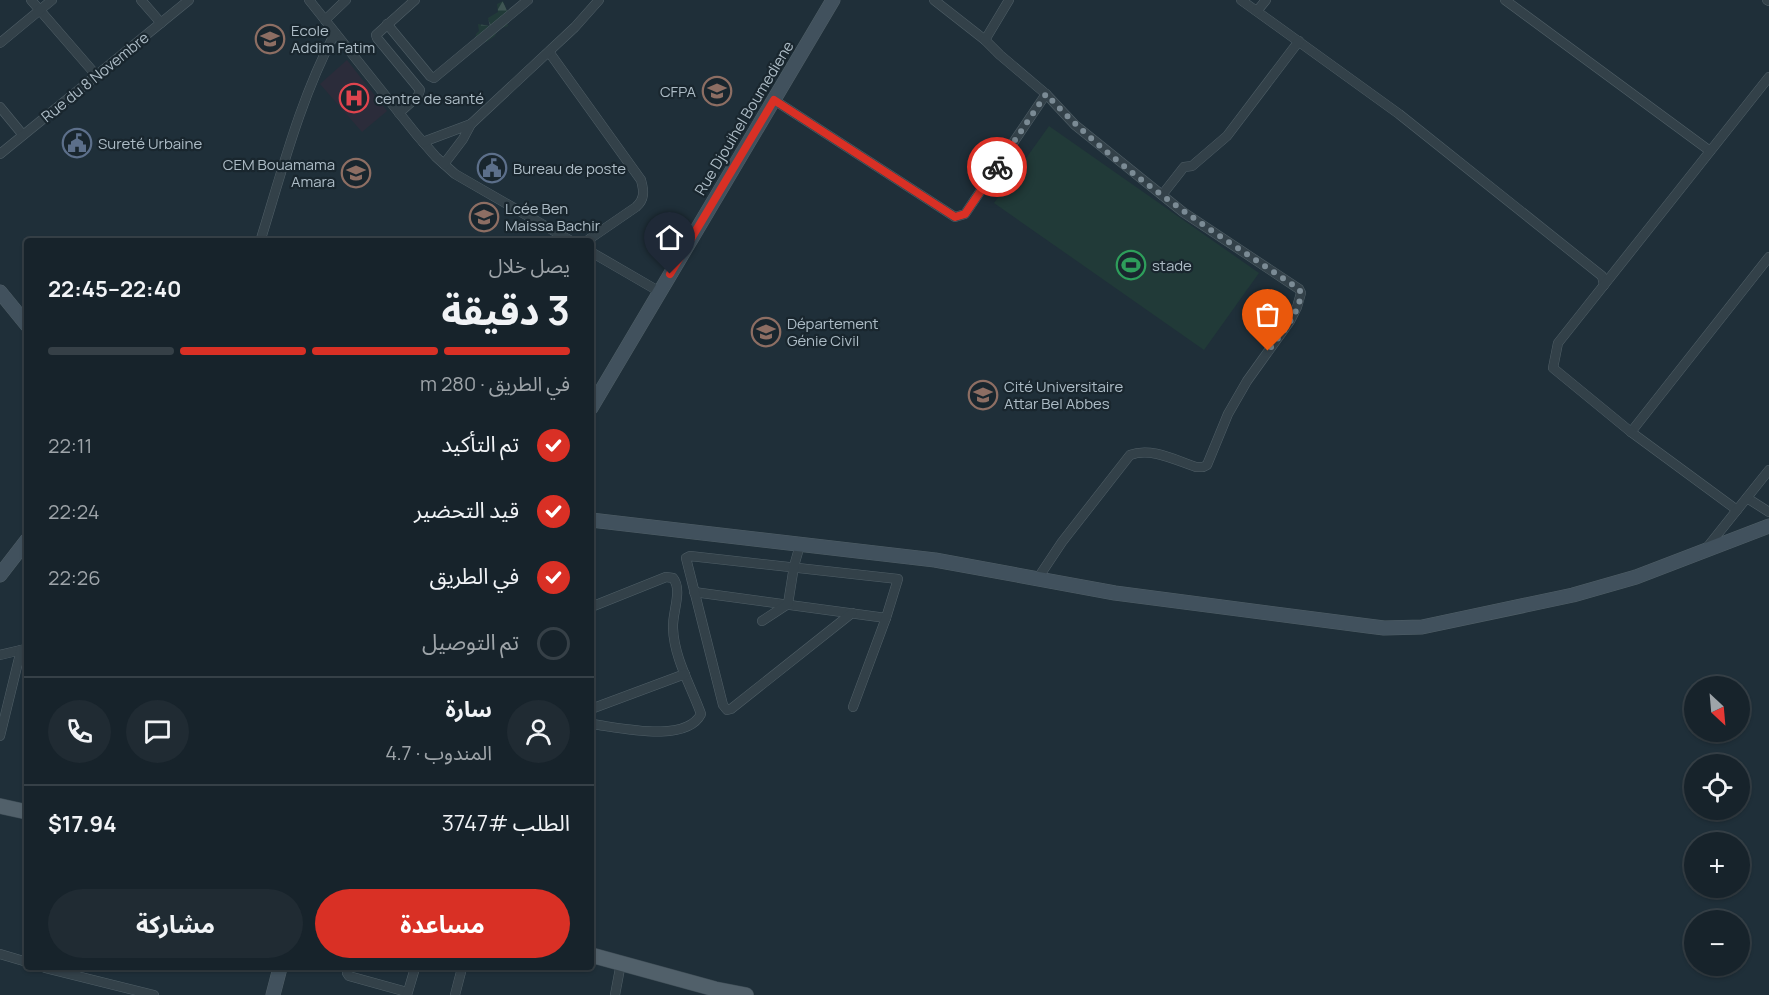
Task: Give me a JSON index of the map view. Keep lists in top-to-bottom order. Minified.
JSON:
{"streets":{"street":["Rue du 8 Novembre","Rue Djouihel Boumediene"]},"places":{"school or university":["Ecole Addim Fatim","CFPA","CEM Bouamama Amara","Lcée Ben Maissa Bachir","Département Génie Civil","Cité Universitaire Attar Bel Abbes"],"hospital":["centre de santé"],"public building":["Sureté Urbaine","Bureau de poste"],"sports":["stade"]},"north":"bottom right","page":{"heading":["3 دقيقة","يصل خلال","22:40–22:45"],"panel":["سارة","المندوب · 4.7","الطلب #3747","$17.94"],"bar":"في الطريق · 280 m","list":[["تم التأكيد","22:11"],["قيد التحضير","22:24"],["في الطريق","22:26"],"تم التوصيل"],"map_buttons":["+","−"],"buttons":["مساعدة","مشاركة"]}}
